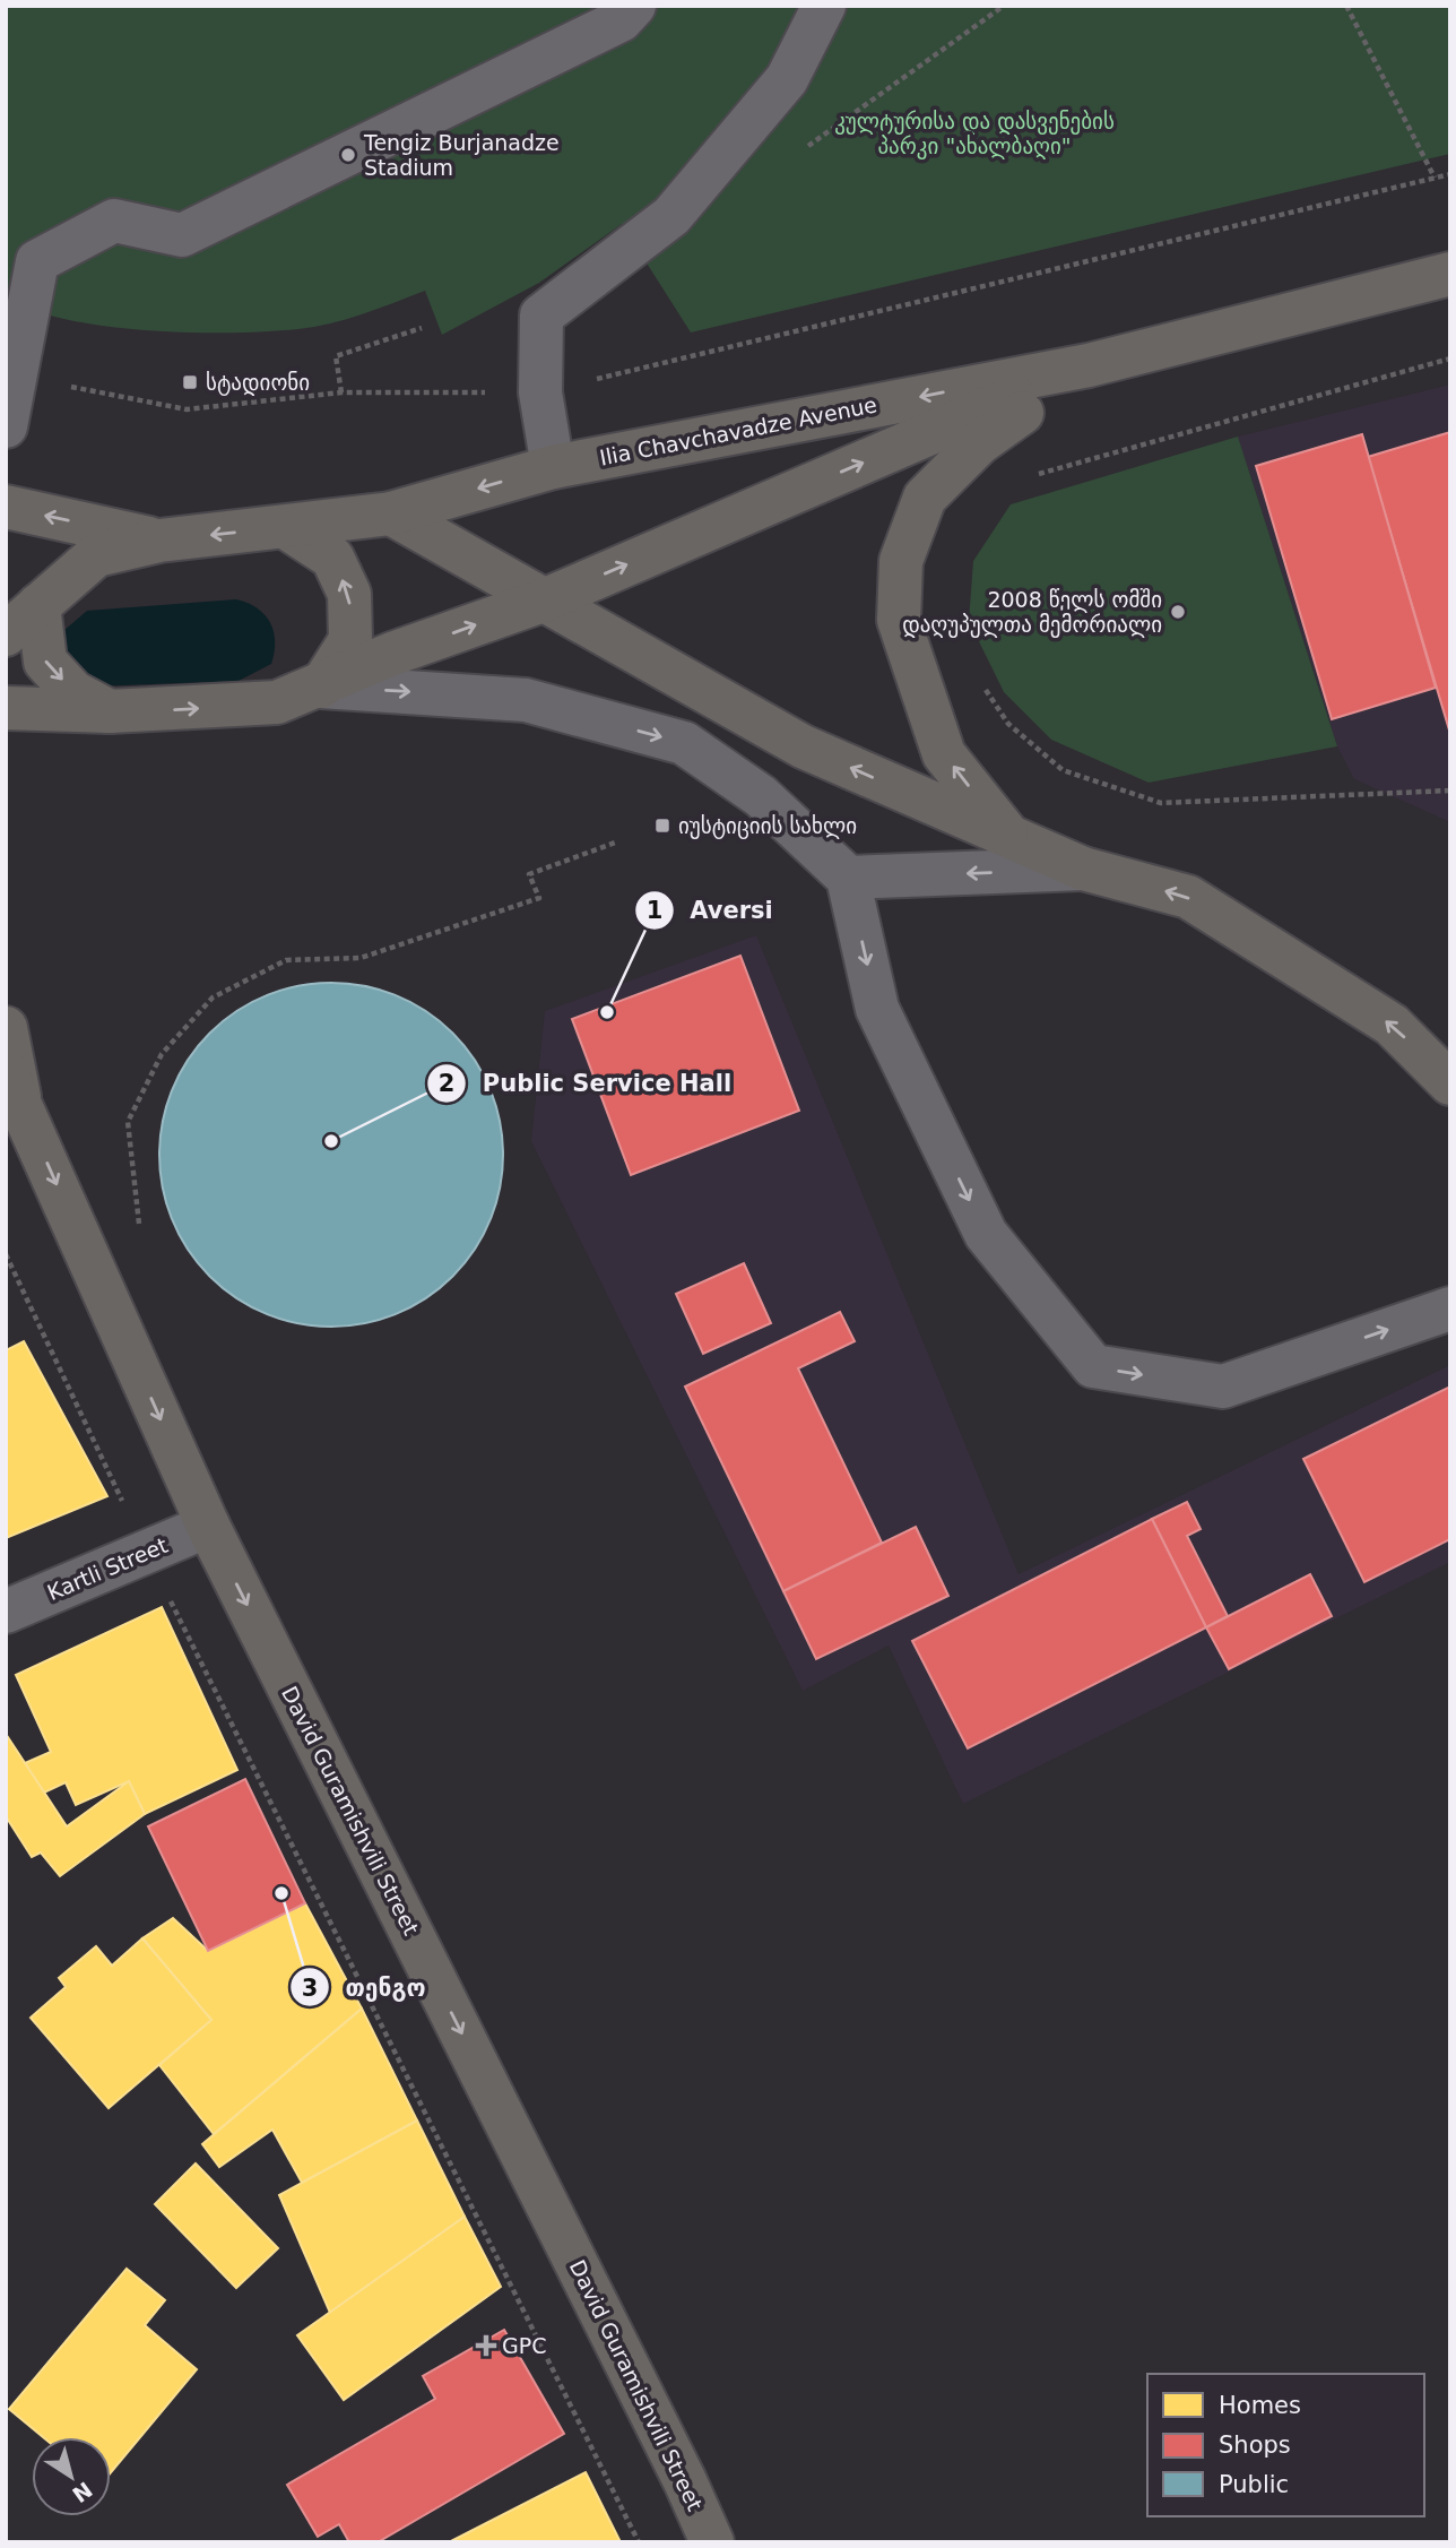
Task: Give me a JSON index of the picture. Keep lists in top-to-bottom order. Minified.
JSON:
{"streets":{"main road":["Ilia Chavchavadze Avenue","David Guramishvili Street"],"street":["Kartli Street"]},"crossings":[["Kartli Street","David Guramishvili Street"]],"one_way":["David Guramishvili Street"],"parks":["კულტურისა და დასვენების პარკი \"ახალბაღი\""],"places":{"other":["Tengiz Burjanadze Stadium","2008 წელს ომში დაღუპულთა მემორიალი","Aversi","Public Service Hall","თენგო"],"transit":["სტადიონი","იუსტიციის სახლი"],"health":["GPC"]},"legend":["Homes","Shops","Public"],"north":"bottom right"}
